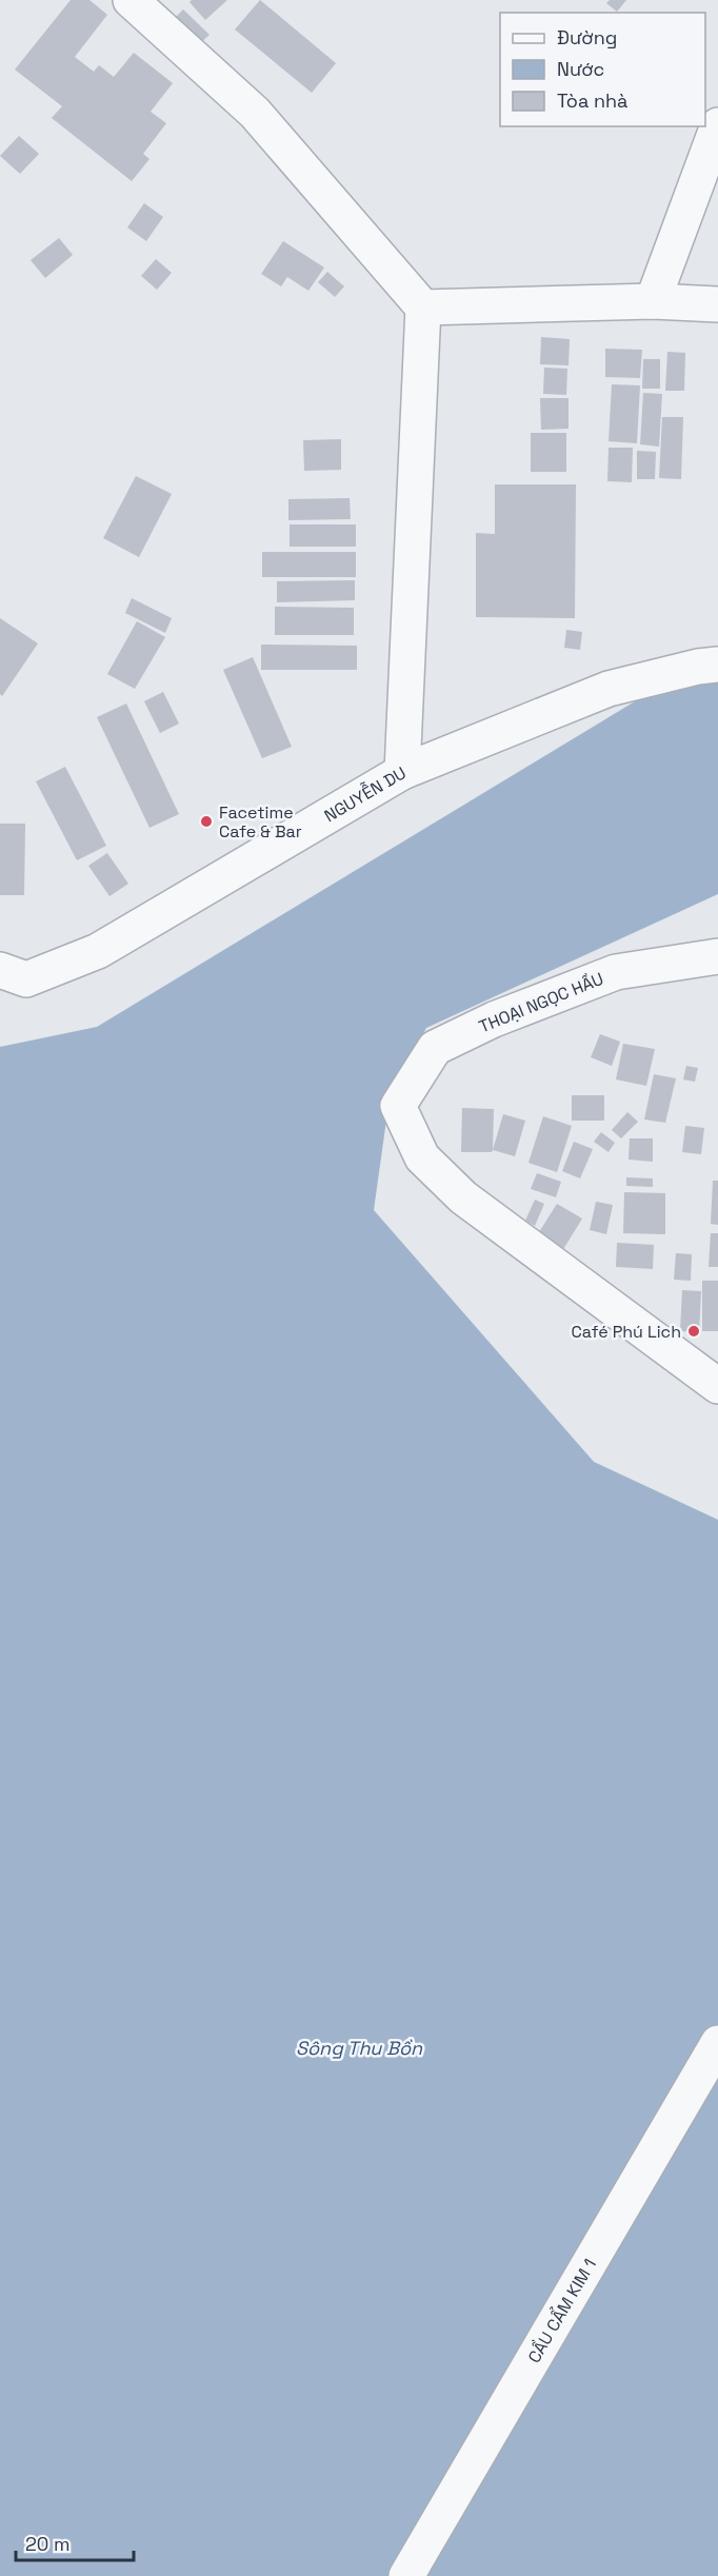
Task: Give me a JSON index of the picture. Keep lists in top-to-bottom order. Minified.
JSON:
{"streets":{"street":["NGUYỄN DU","THOẠI NGỌC HẦU","CẦU CẨM KIM 1"]},"water":["Sông Thu Bồn"],"places":["Facetime Cafe & Bar","Café Phú Lich"],"legend":["Đường","Nước","Tòa nhà"],"scale_bar":"20 m"}
